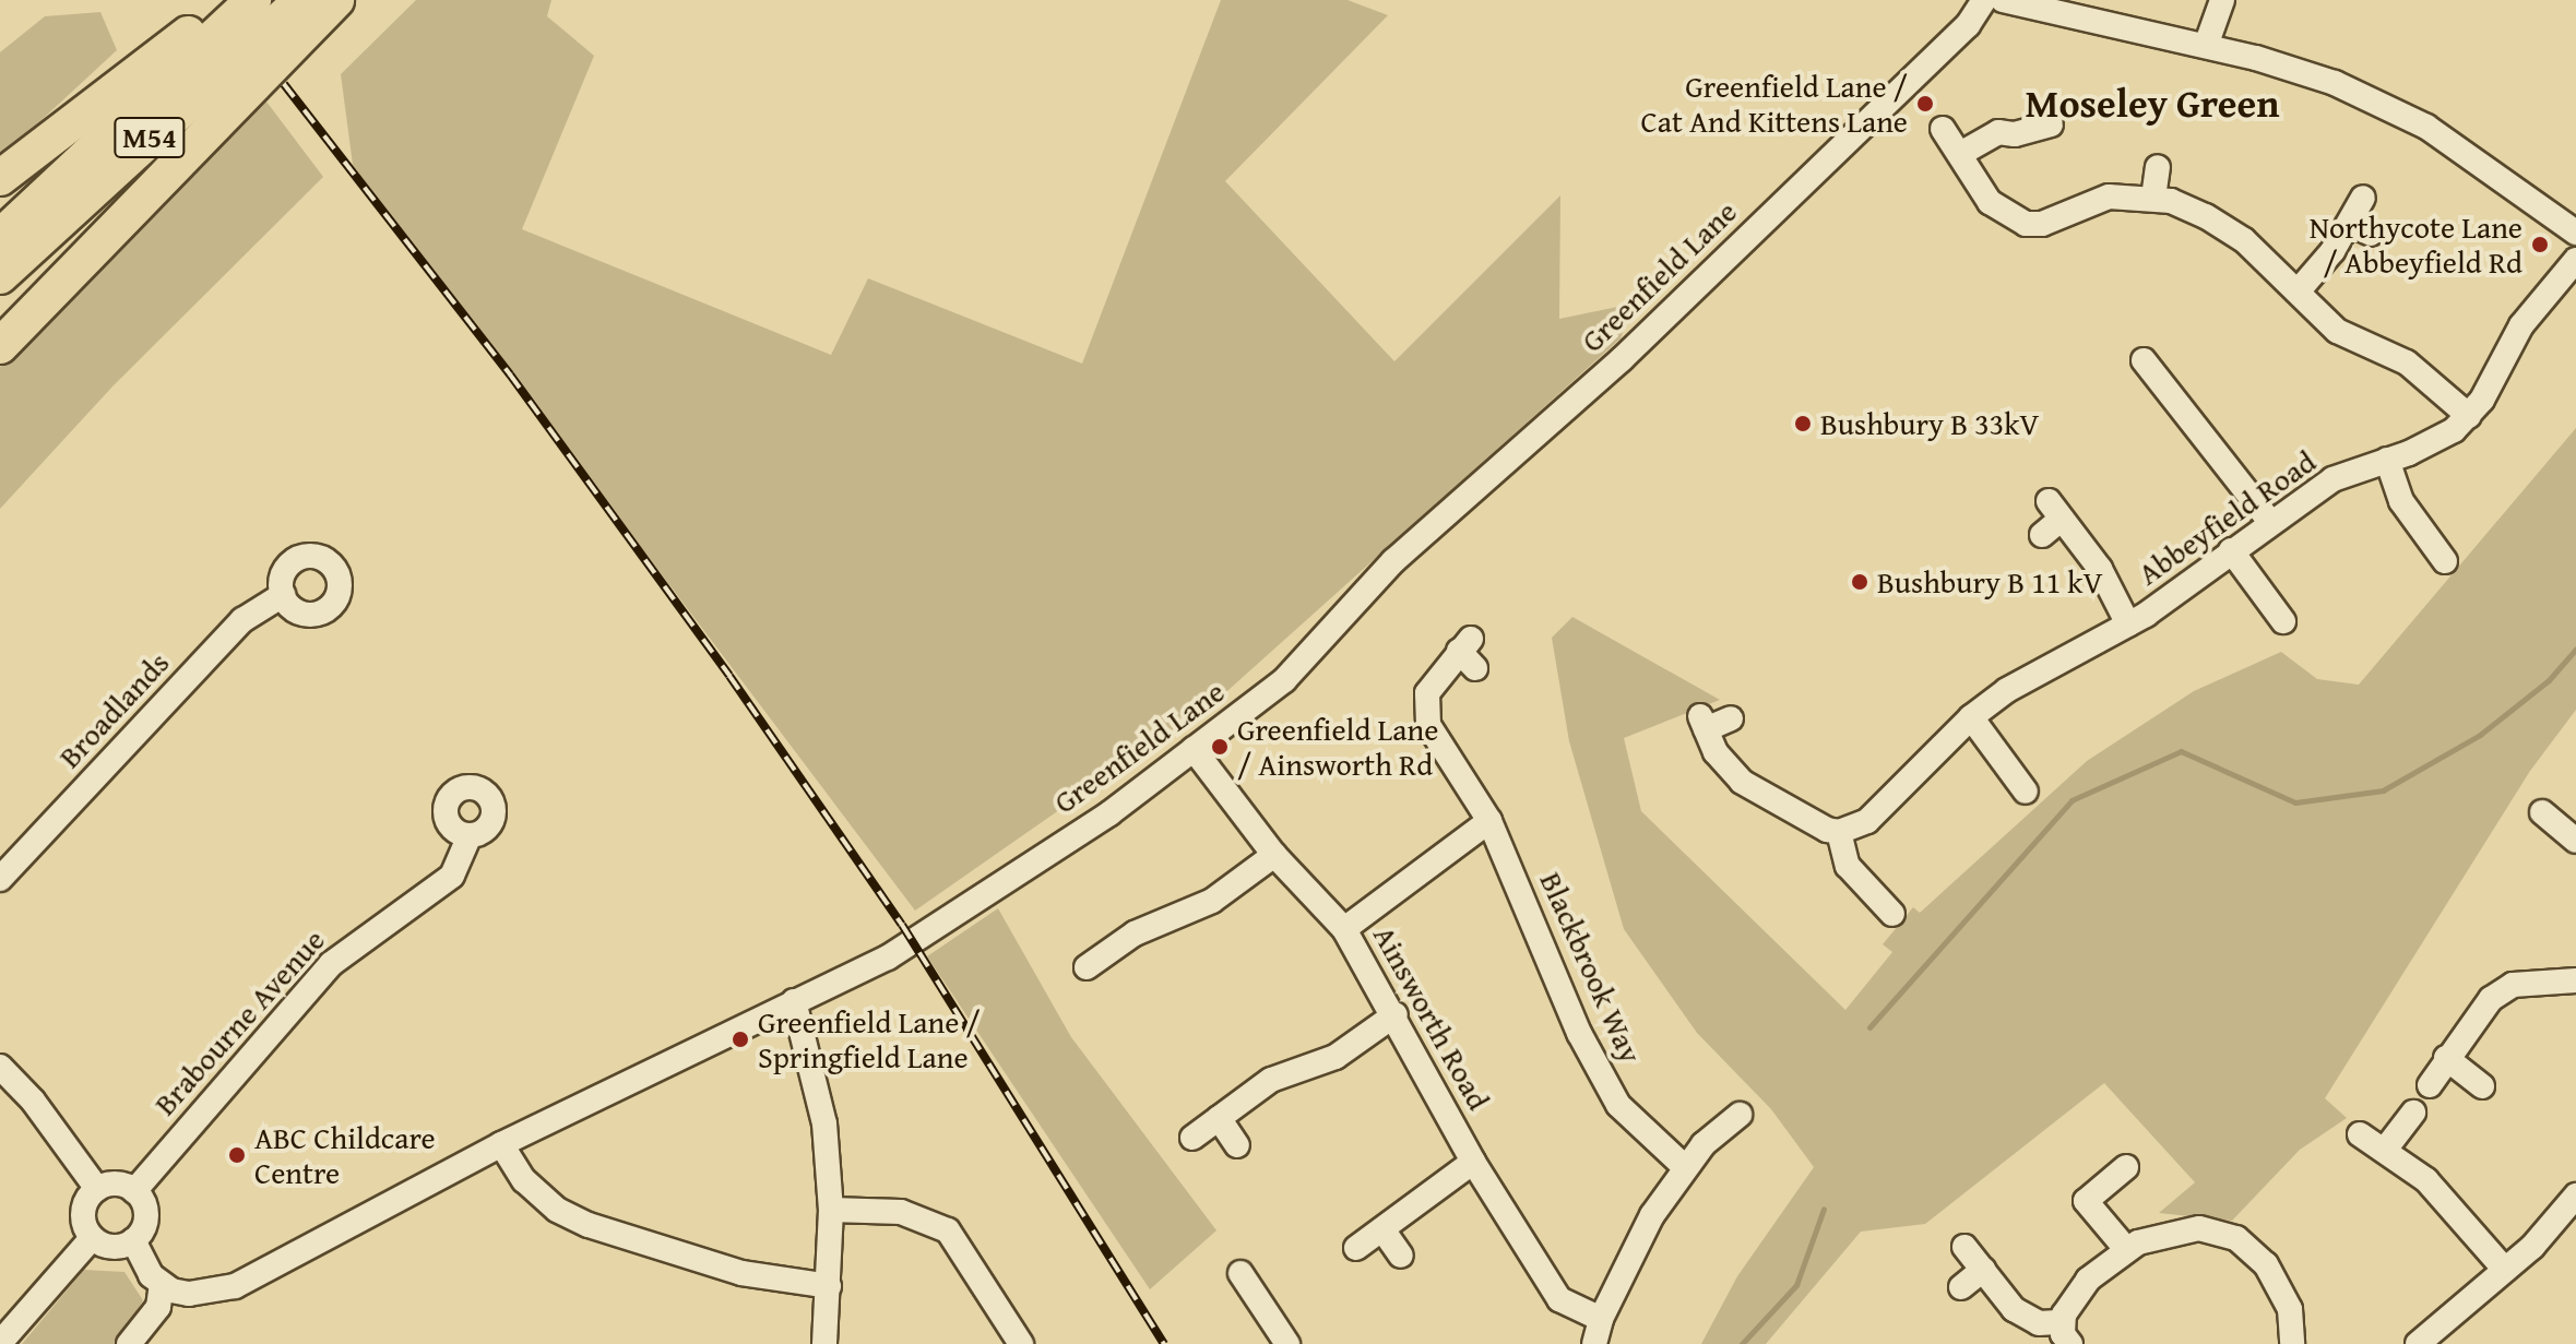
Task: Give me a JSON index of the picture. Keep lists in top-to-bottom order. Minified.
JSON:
{"streets":{"highway":["M54"],"street":["Greenfield Lane","Abbeyfield Road","Broadlands","Blackbrook Way","Ainsworth Road","Brabourne Avenue"]},"crossings":[["Greenfield Lane","Ainsworth Road"]],"districts":["Moseley Green"],"places":["Greenfield Lane / Cat And Kittens Lane","Northycote Lane / Abbeyfield Rd","Bushbury B 33kV","Bushbury B 11 kV","Greenfield Lane / Ainsworth Rd","Greenfield Lane / Springfield Lane","ABC Childcare Centre"]}
